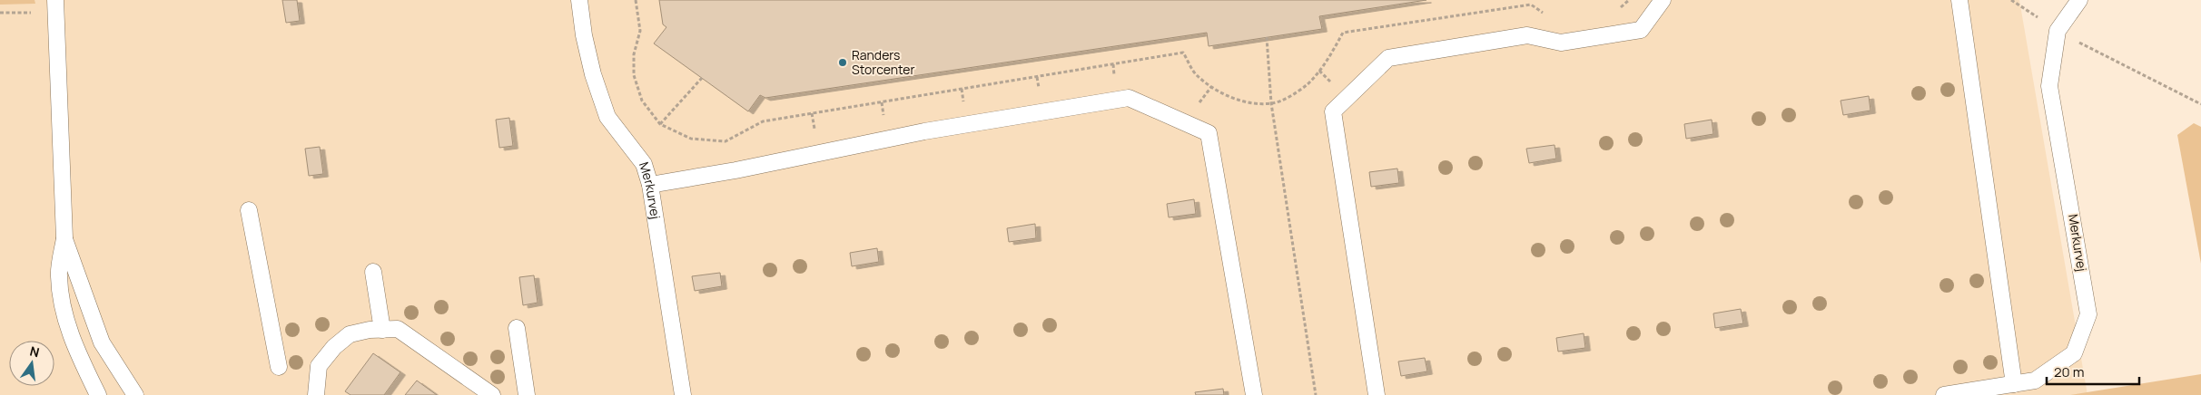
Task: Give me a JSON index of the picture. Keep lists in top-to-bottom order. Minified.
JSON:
{"streets":{"lane":["Merkurvej"]},"places":["Randers Storcenter"],"scale_bar":"20 m","north":"top"}
